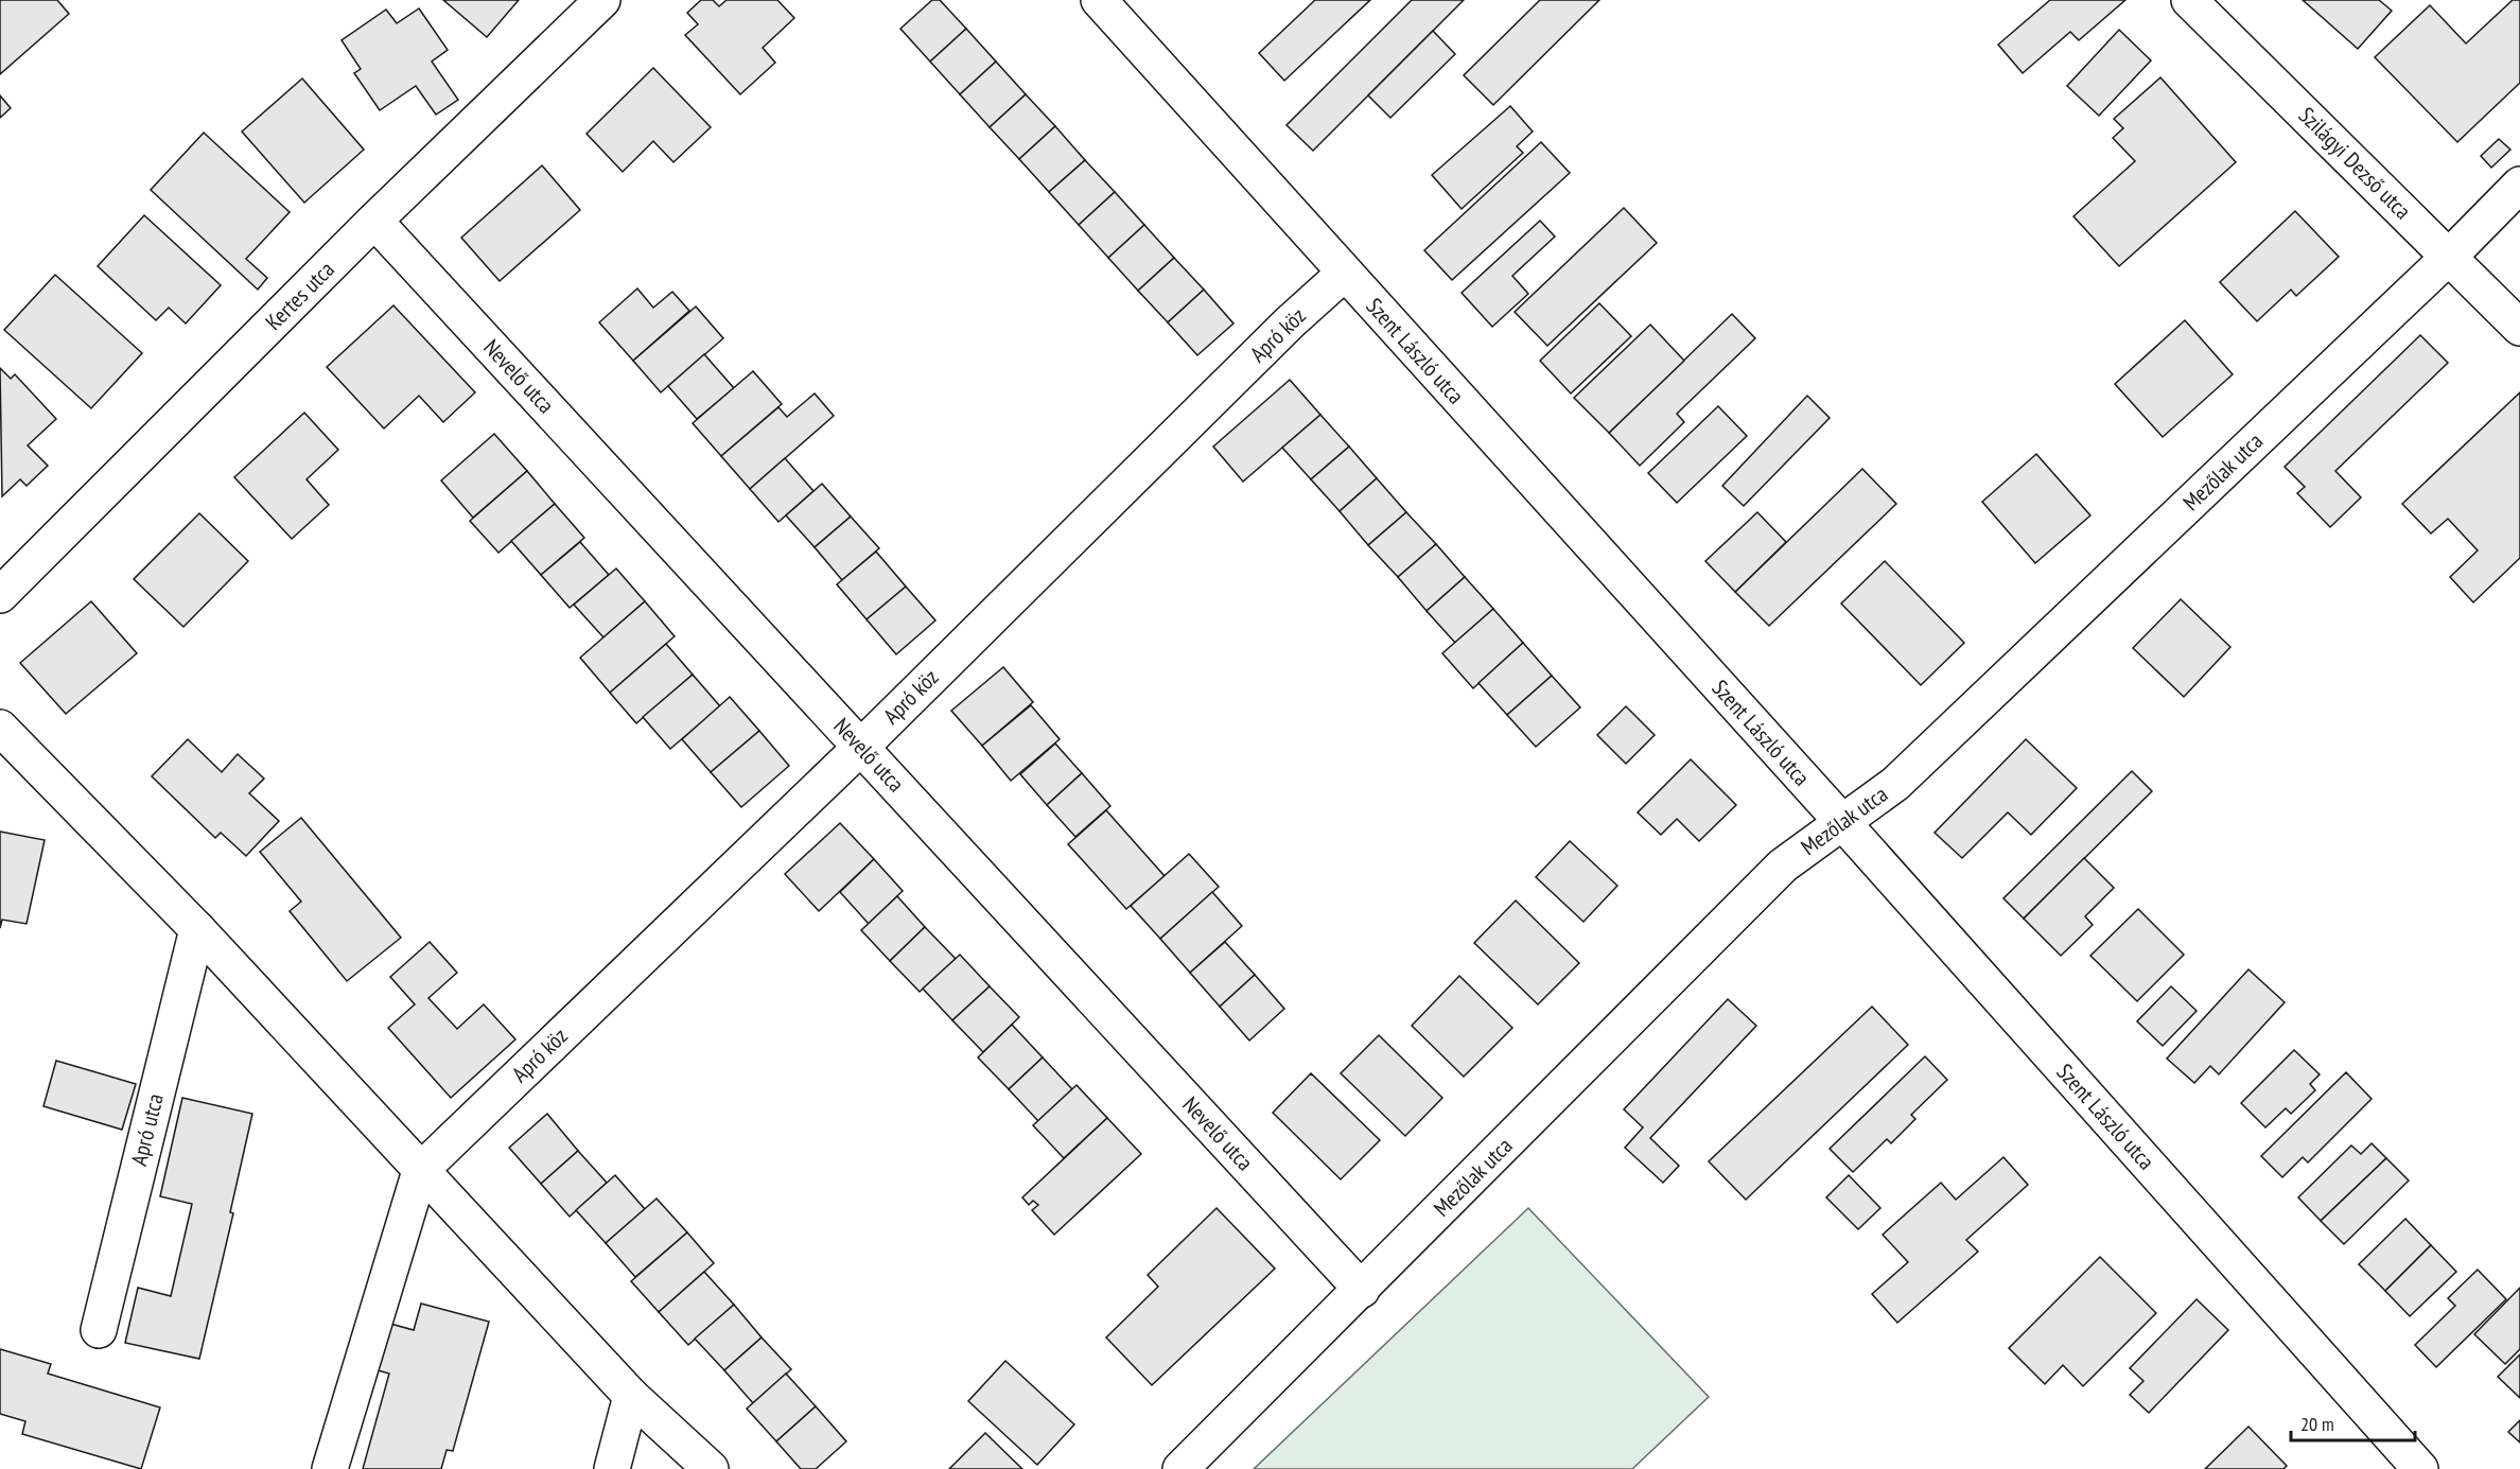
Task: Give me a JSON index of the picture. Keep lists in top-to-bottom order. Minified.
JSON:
{"streets":{"street":["Szilágyi Dezső utca","Kertes utca","Apró köz","Szent László utca","Nevelő utca","Mezőlak utca","Apró utca"]},"crossings":[["Szilágyi Dezső utca","Mezőlak utca"],["Kertes utca","Nevelő utca"],["Apró köz","Szent László utca"],["Apró köz","Nevelő utca"],["Szent László utca","Mezőlak utca"],["Nevelő utca","Mezőlak utca"]],"scale_bar":"20 m"}
